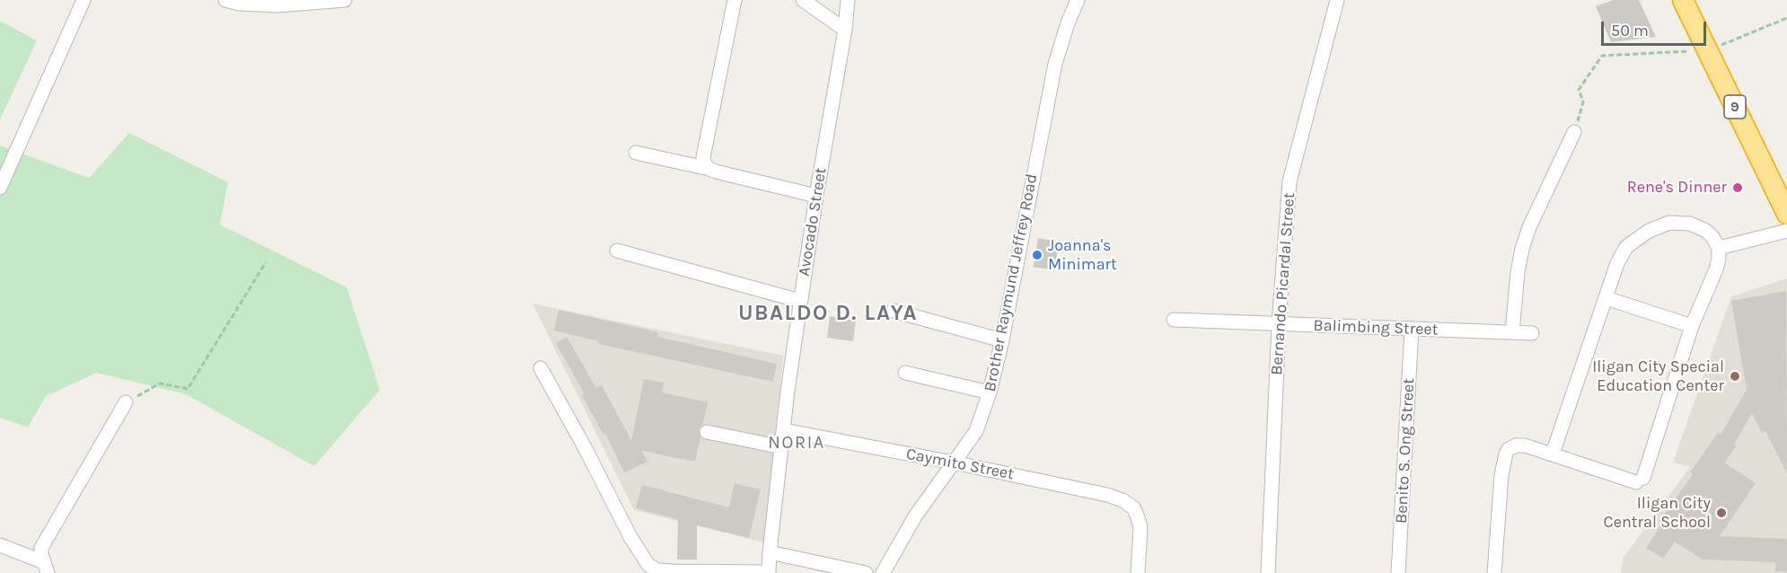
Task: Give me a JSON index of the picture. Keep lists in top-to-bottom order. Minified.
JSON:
{"streets":{"highway":["9"],"street":["Avocado Street","Brother Raymund Jeffrey Road","Bernando Picardal Street","Balimbing Street","Benito S. Ong Street","Caymito Street"]},"crossings":[["Avocado Street","Caymito Street"],["Brother Raymund Jeffrey Road","Caymito Street"],["Bernando Picardal Street","Balimbing Street"],["Balimbing Street","Benito S. Ong Street"]],"districts":["UBALDO D. LAYA","NORIA"],"places":["Rene's Dinner","Joanna's Minimart","Iligan City Special Education Center","Iligan City Central School"],"scale_bar":"50 m"}
